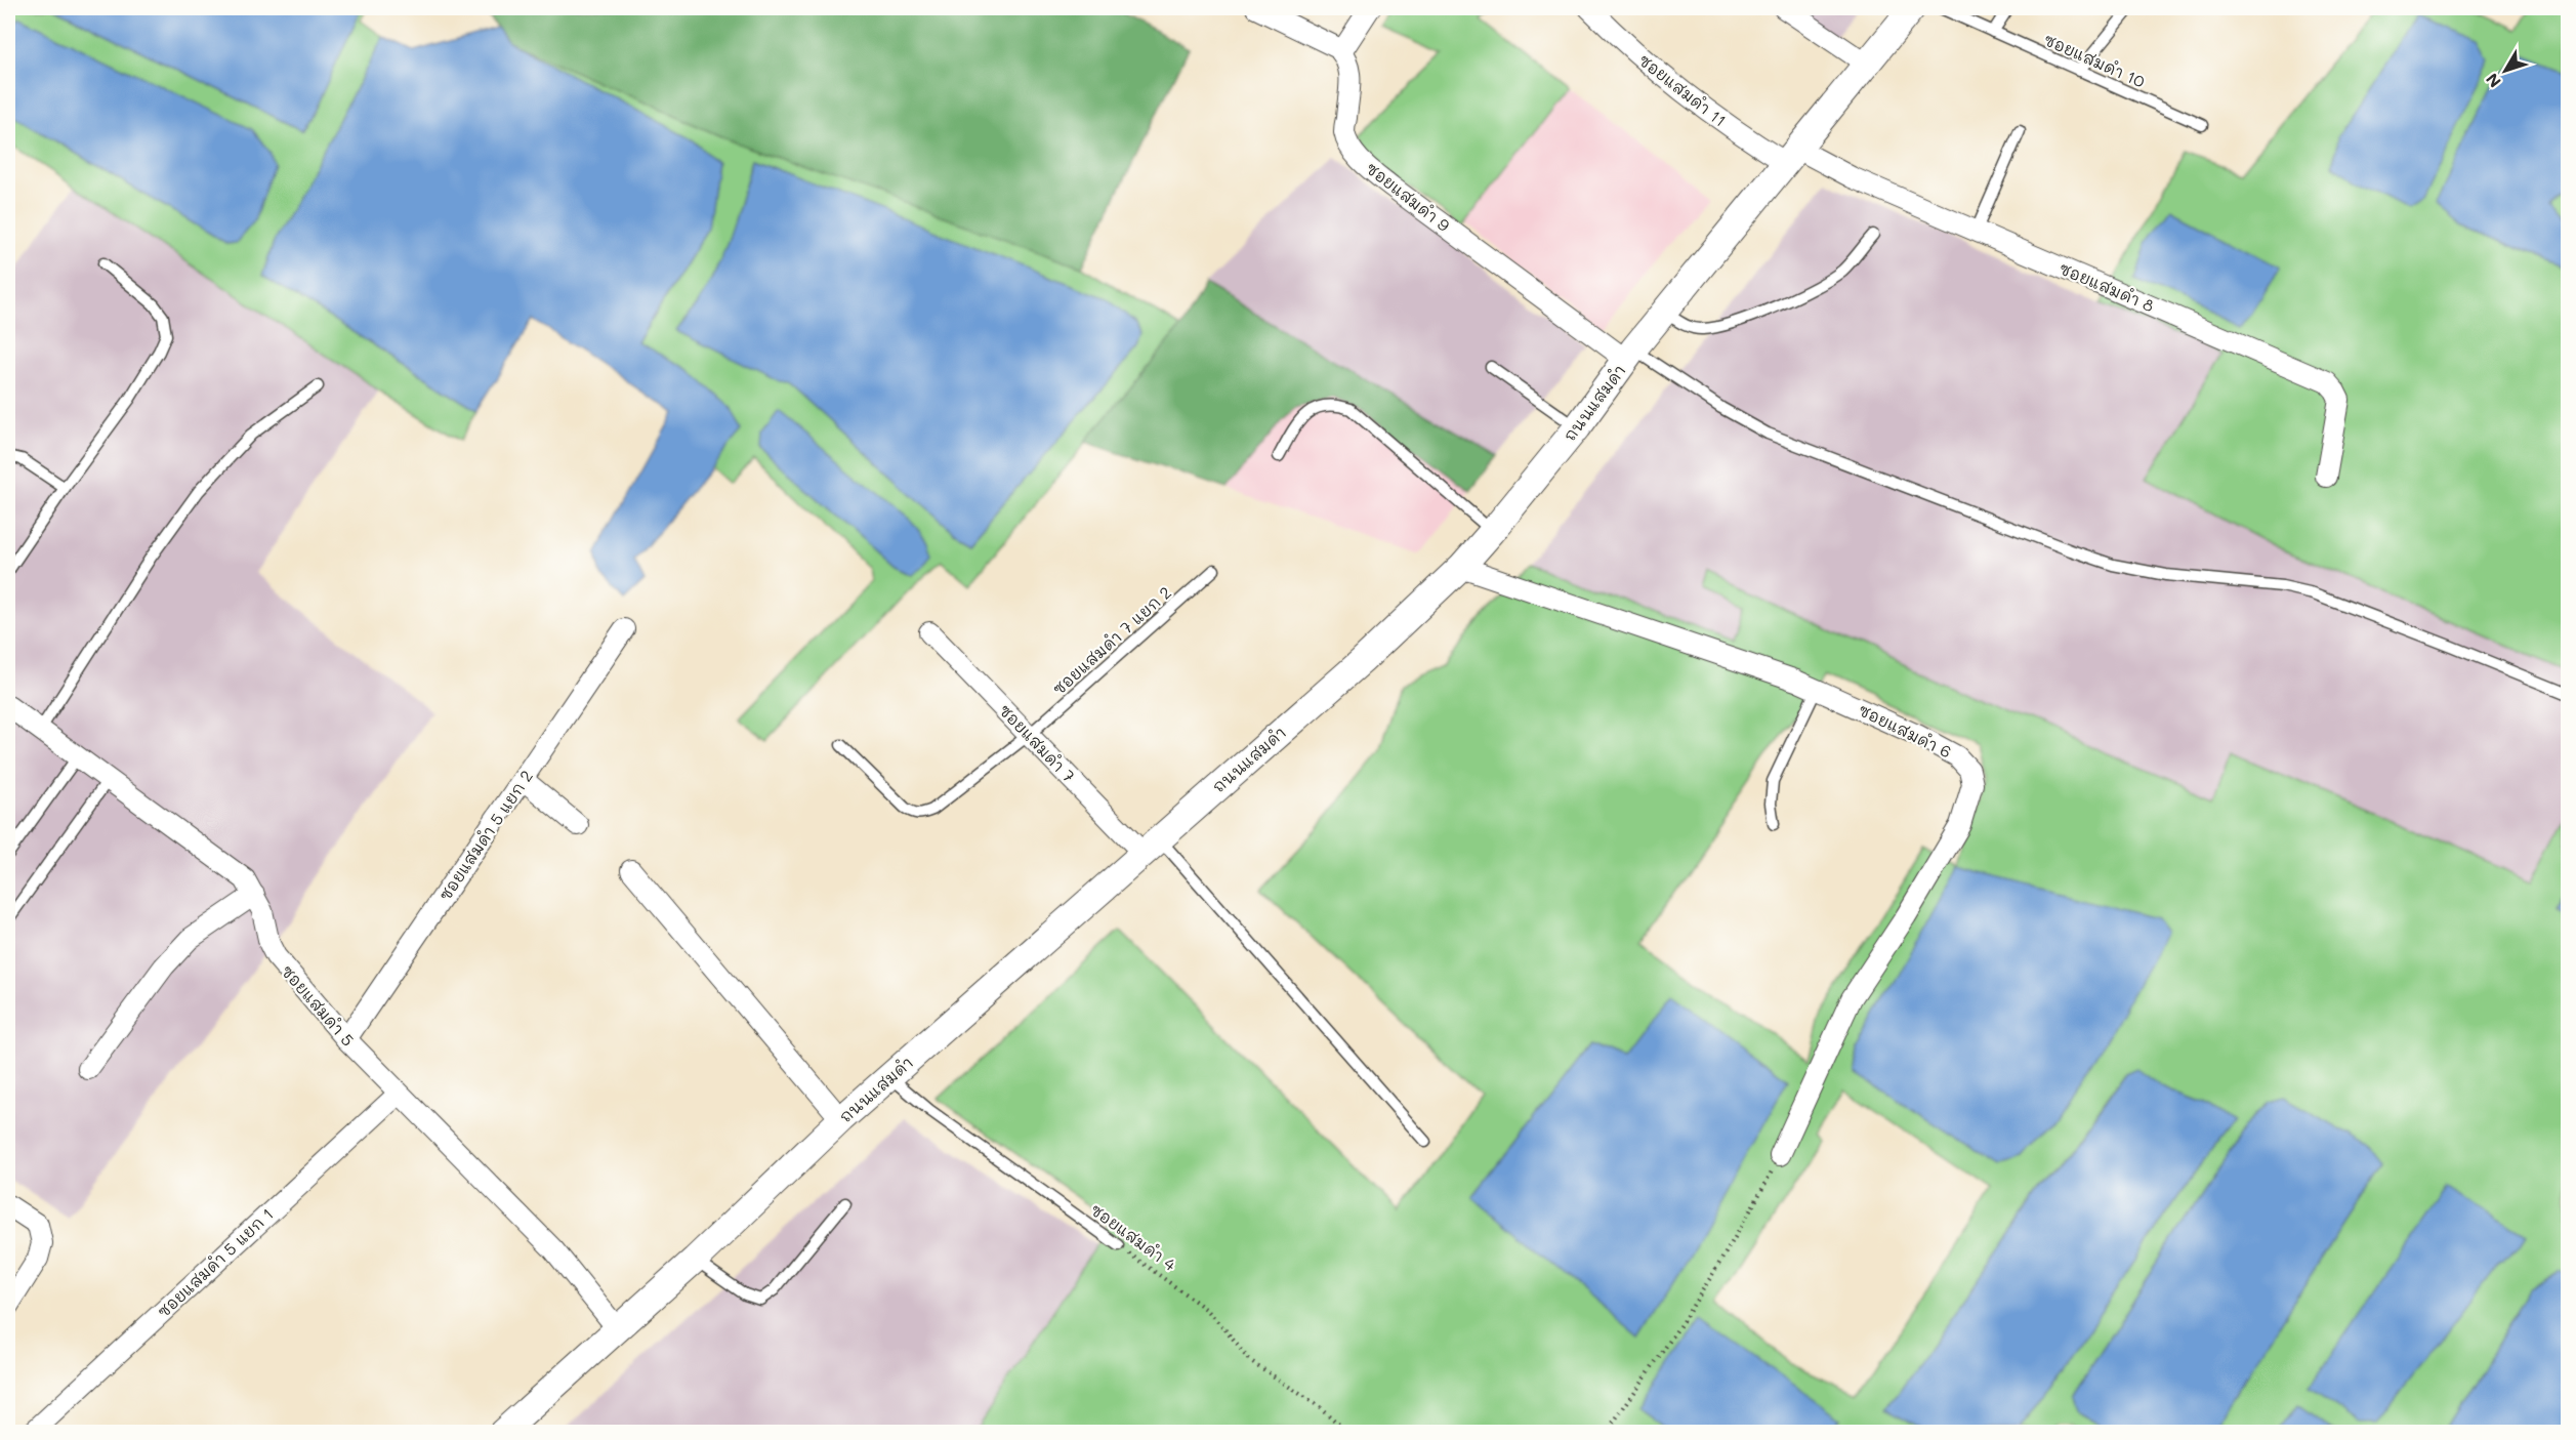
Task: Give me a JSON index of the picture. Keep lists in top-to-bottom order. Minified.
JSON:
{"streets":{"street":["ซอยแสมดำ 11","ซอยแสมดำ 9","ซอยแสมดำ 8","ถนนแสมดำ","ซอยแสมดำ 6","ซอยแสมดำ 7","ซอยแสมดำ 5 แยก 2","ซอยแสมดำ 5","ซอยแสมดำ 5 แยก 1"],"lane":["ซอยแสมดำ 10","ซอยแสมดำ 7 แยก 2","ซอยแสมดำ 4"]},"crossings":[["ซอยแสมดำ 11","ซอยแสมดำ 8"],["ซอยแสมดำ 11","ถนนแสมดำ"],["ซอยแสมดำ 9","ถนนแสมดำ"],["ซอยแสมดำ 8","ถนนแสมดำ"],["ถนนแสมดำ","ซอยแสมดำ 6"],["ถนนแสมดำ","ซอยแสมดำ 7"],["ถนนแสมดำ","ซอยแสมดำ 5"],["ถนนแสมดำ","ซอยแสมดำ 4"],["ซอยแสมดำ 7 แยก 2","ซอยแสมดำ 7"],["ซอยแสมดำ 5 แยก 2","ซอยแสมดำ 5"],["ซอยแสมดำ 5","ซอยแสมดำ 5 แยก 1"]],"north":"bottom left"}
